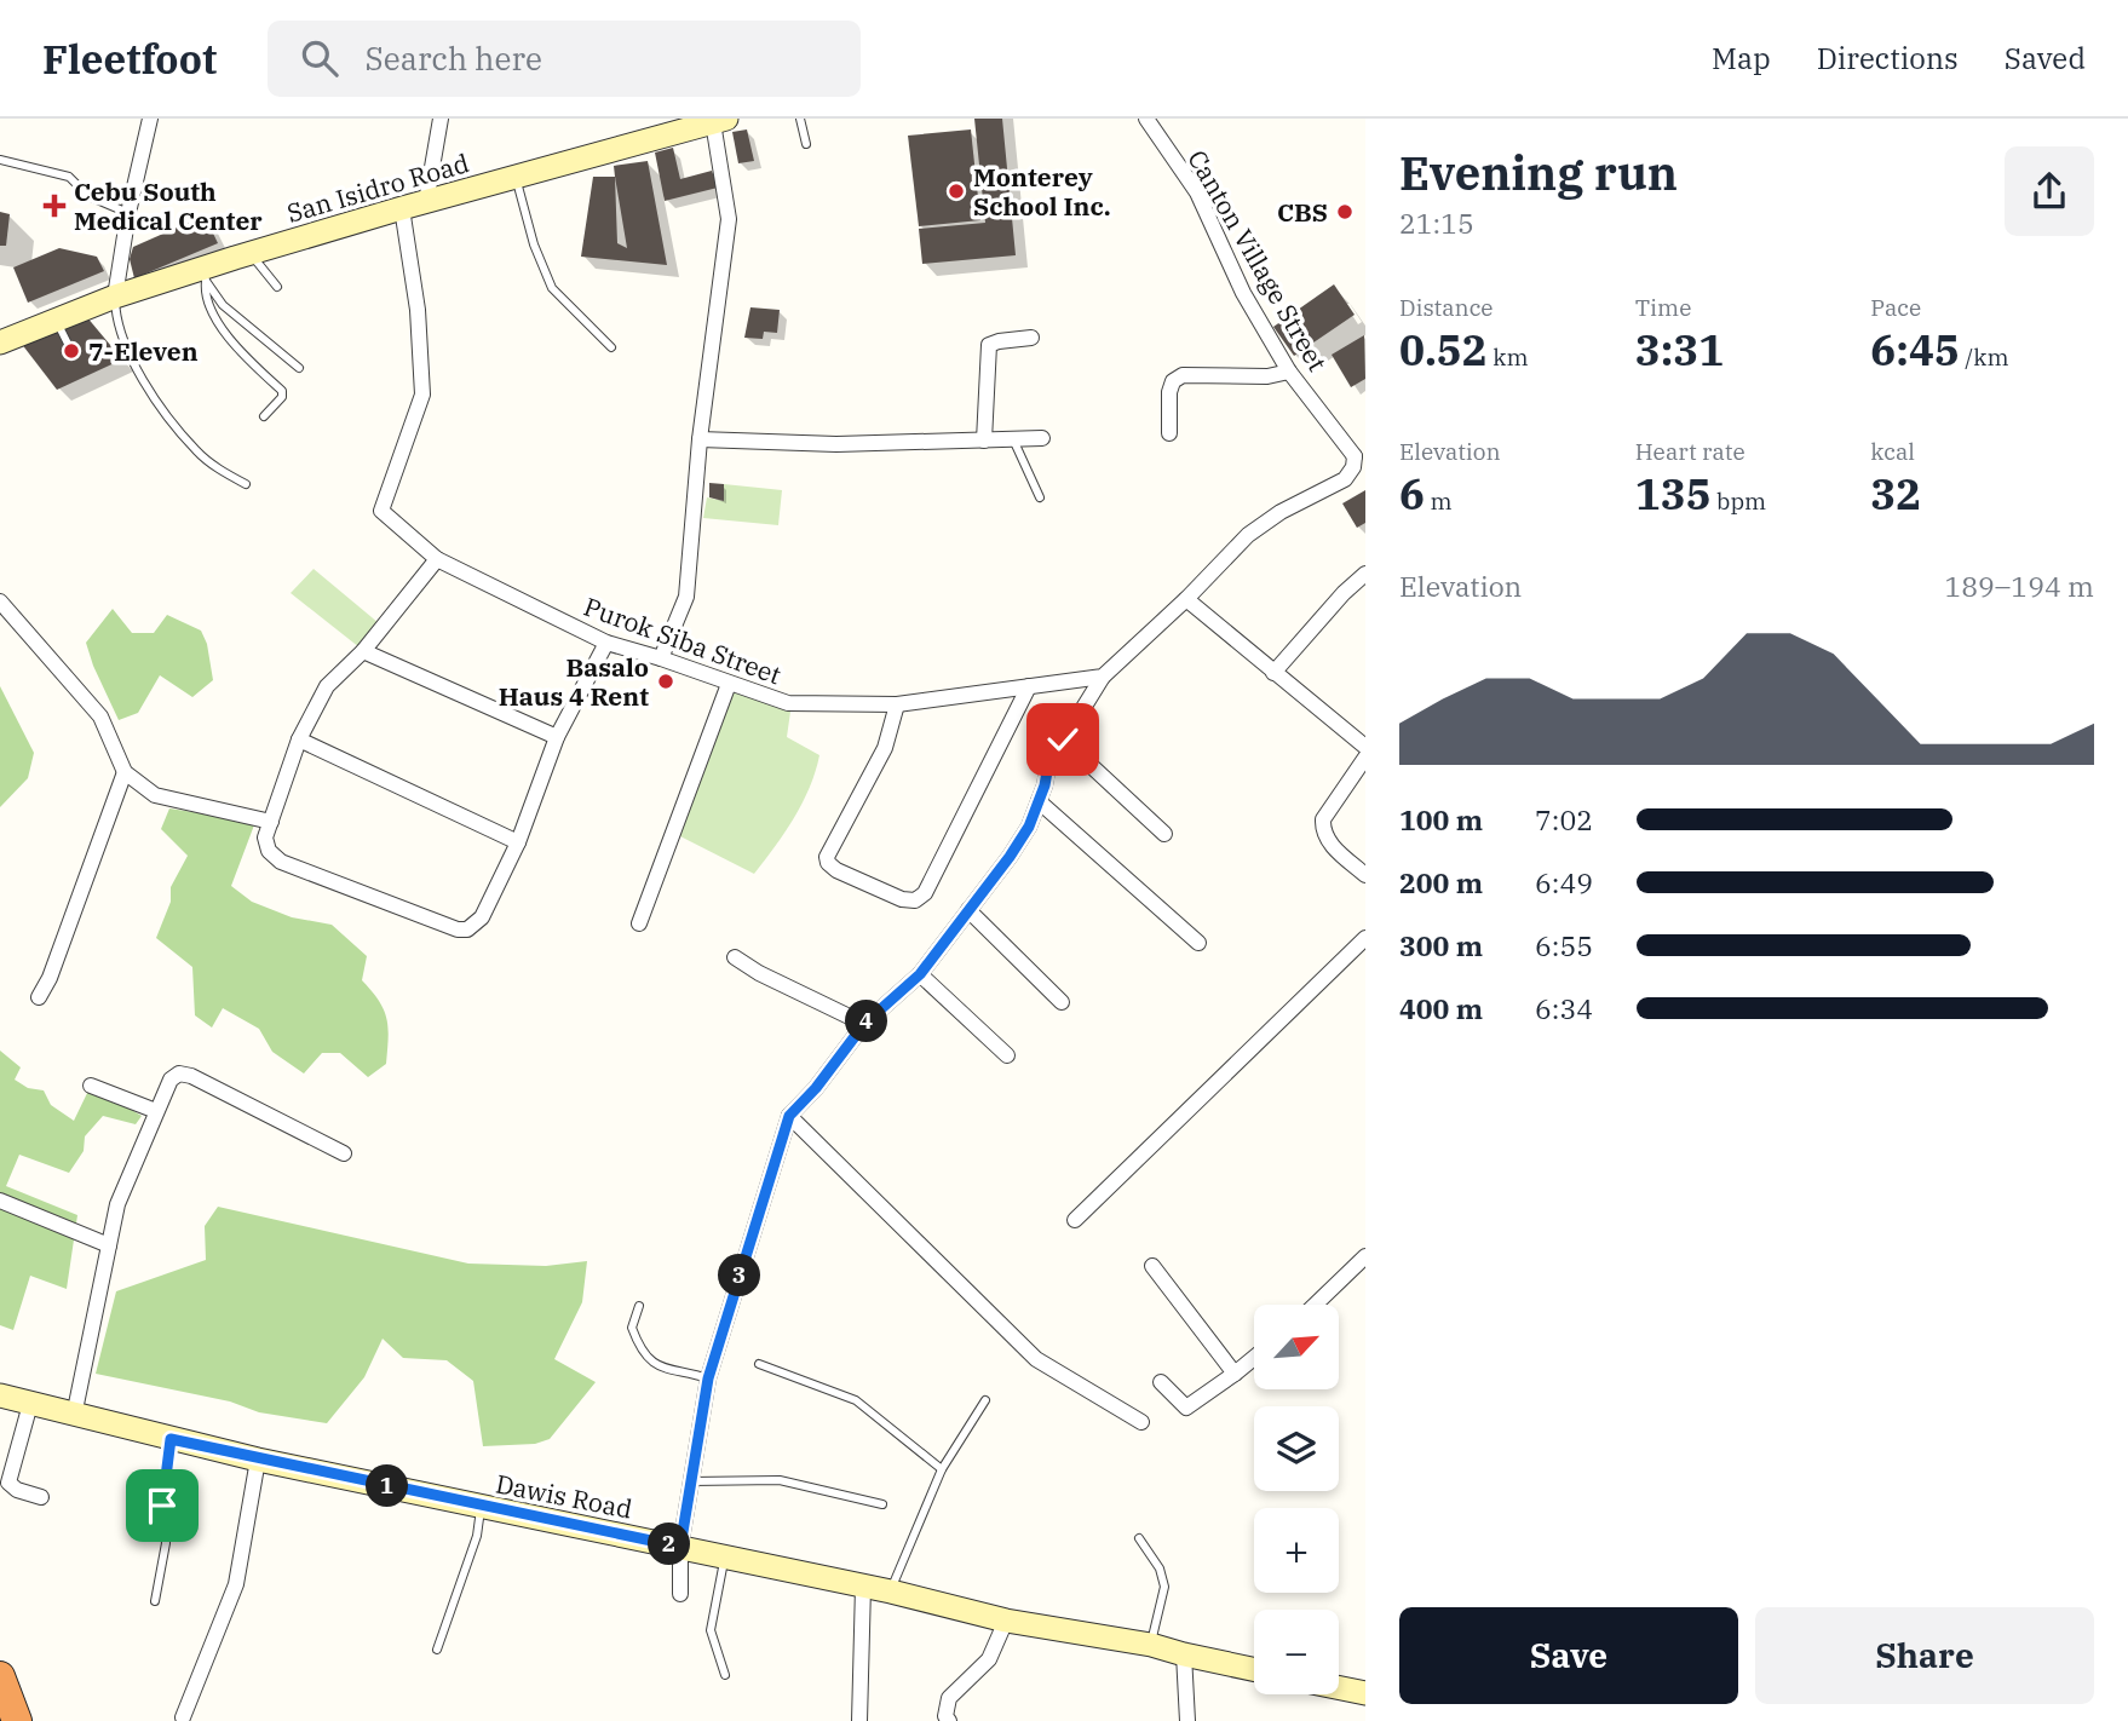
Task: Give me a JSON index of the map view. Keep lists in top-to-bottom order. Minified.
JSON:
{"streets":{"street":["San Isidro Road","Canton Village Street","Purok Siba Street","Dawis Road"]},"crossings":[["San Isidro Road","Purok Siba Street"]],"places":{"other":["Monterey School Inc.","CBS","7-Eleven","Basalo Haus 4 Rent"],"health":["Cebu South Medical Center"]},"north":"top right","page":{"header":"Fleetfoot","search":"Search here","nav":["Map","Directions","Saved"],"heading":["Evening run","21:15"],"stats":[["Distance","0.52 km"],["Time","3:31"],["Pace","6:45 /km"],["Elevation","6 m"],["Heart rate","135 bpm"],["kcal","32"]],"chart":["Elevation","189–194 m"],"list":[{"name":"100 m","note":"7:02"},{"name":"200 m","note":"6:49"},{"name":"300 m","note":"6:55"},{"name":"400 m","note":"6:34"}],"pins":["4","3","1","2"],"map_buttons":["+","−"],"buttons":["Save","Share"]}}
